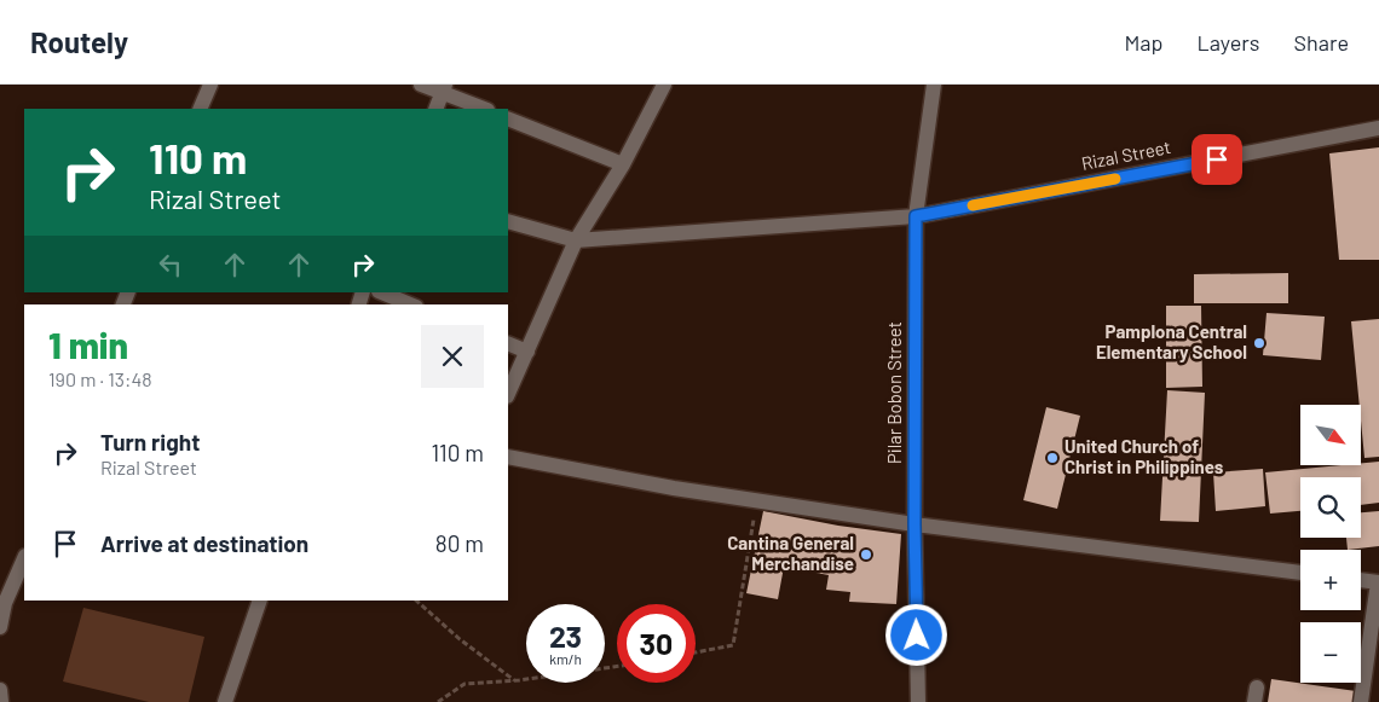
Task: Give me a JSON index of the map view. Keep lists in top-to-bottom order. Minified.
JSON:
{"streets":{"street":["Rizal Street","Pilar Bobon Street"]},"crossings":[["Rizal Street","Pilar Bobon Street"]],"places":["Pamplona Central Elementary School","United Church of Christ in Philippines","Cantina General Merchandise"],"north":"bottom right","page":{"header":"Routely","nav":["Map","Layers","Share"],"turn":["110 m","Rizal Street"],"heading":["1 min","190 m · 13:48"],"map_buttons":["+","−"],"list":[{"name":"Turn right","note":"Rizal Street","value":"110 m"},{"name":"Arrive at destination","value":"80 m"}],"speed":"23 km/h","limit":"30"}}
